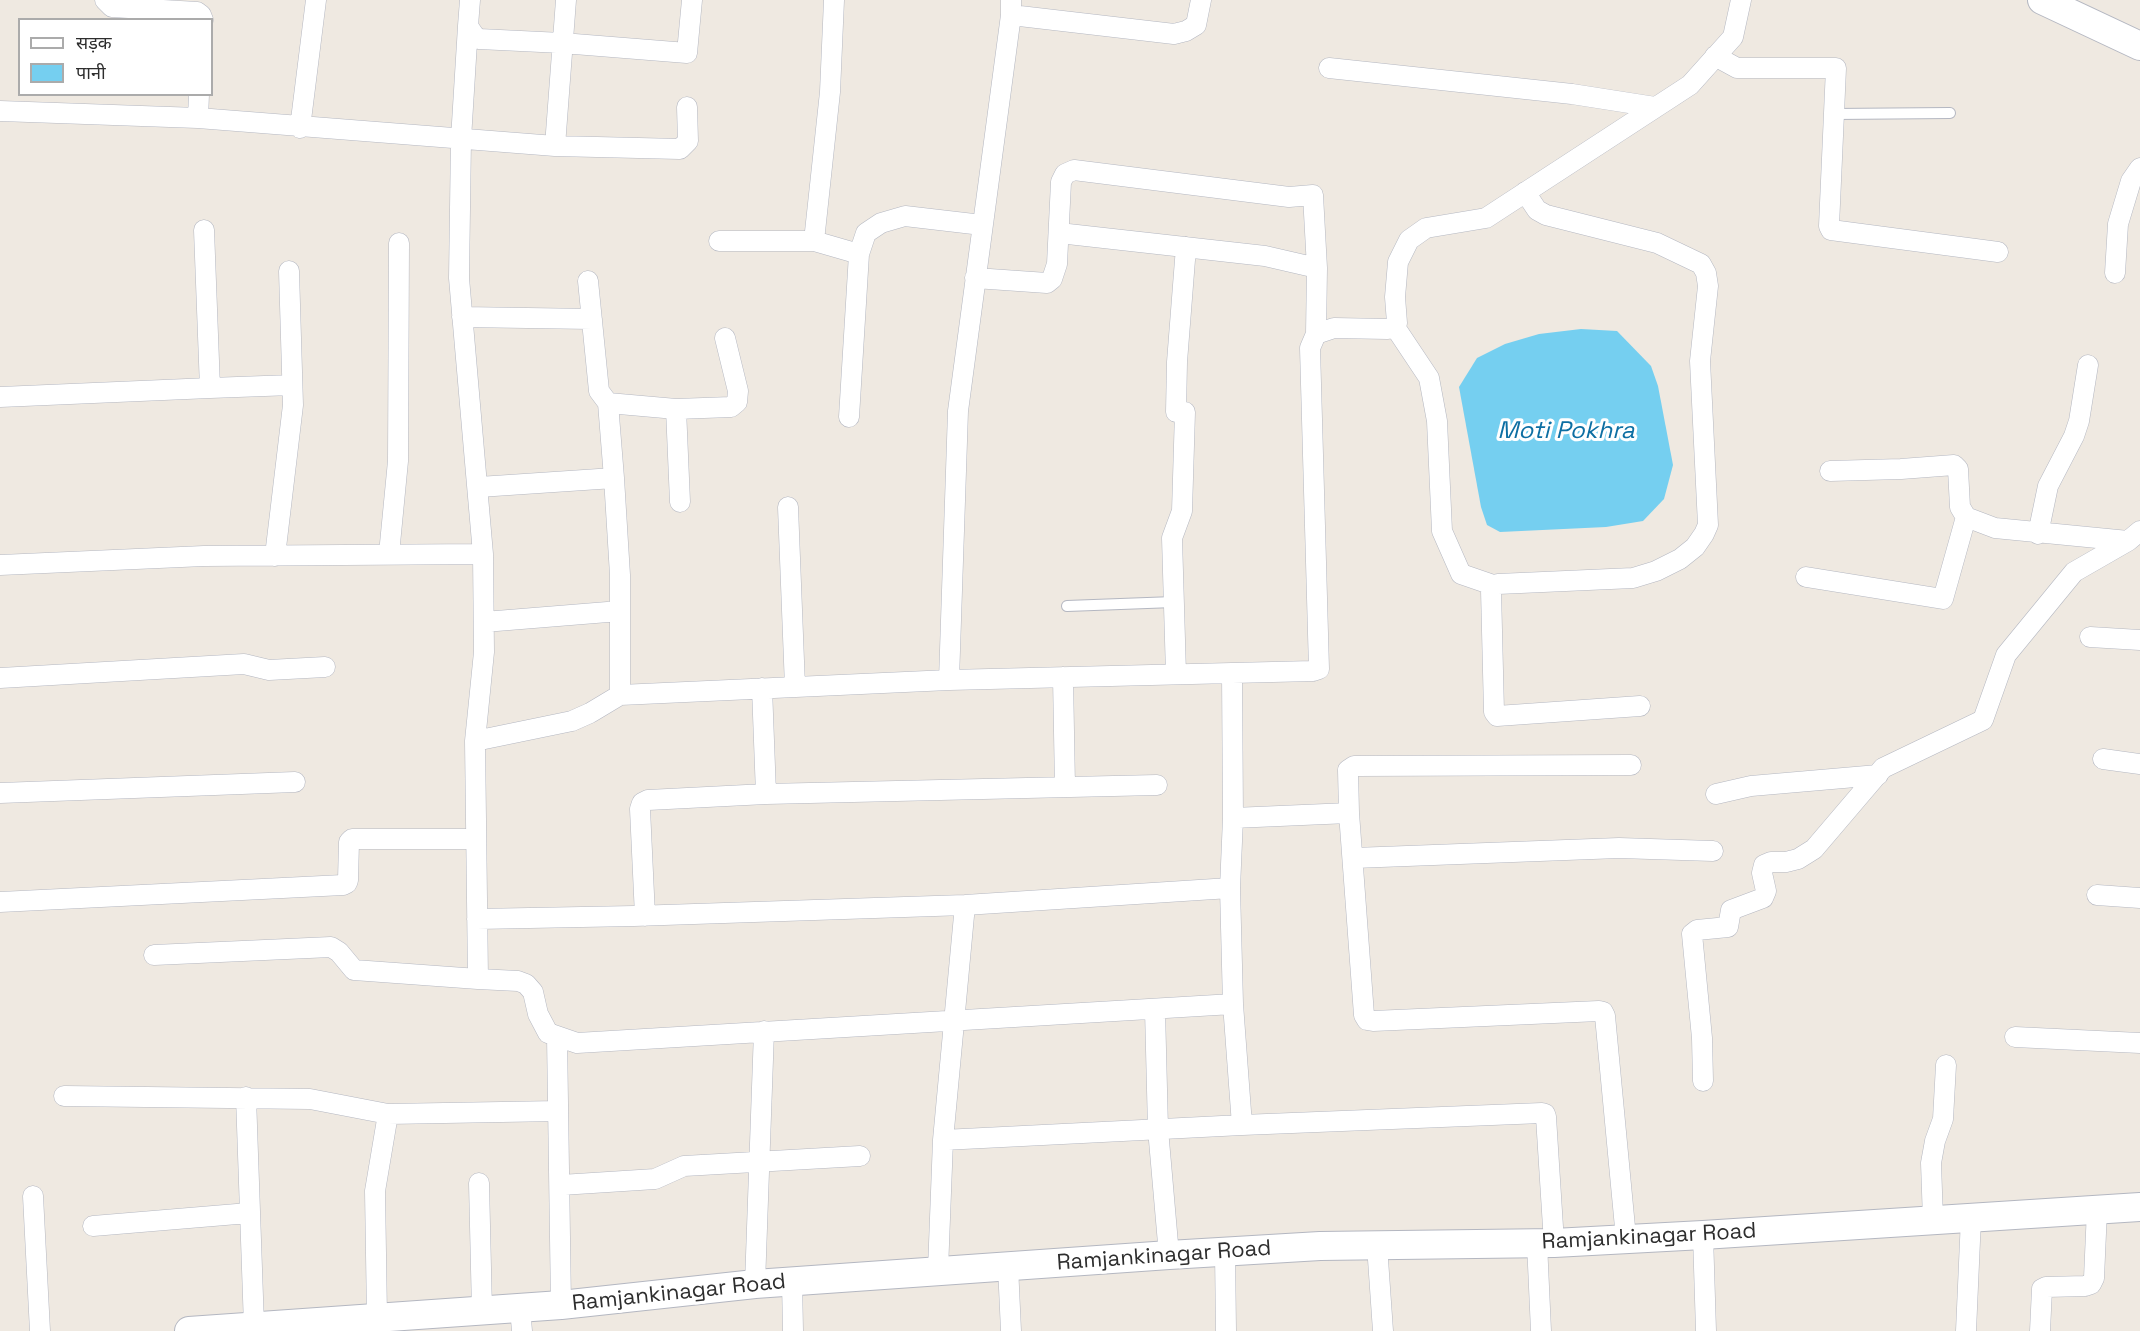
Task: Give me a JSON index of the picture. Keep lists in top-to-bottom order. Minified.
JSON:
{"streets":{"street":["Ramjankinagar Road"]},"water":["Moti Pokhra"],"legend":["सड़क","पानी"]}
